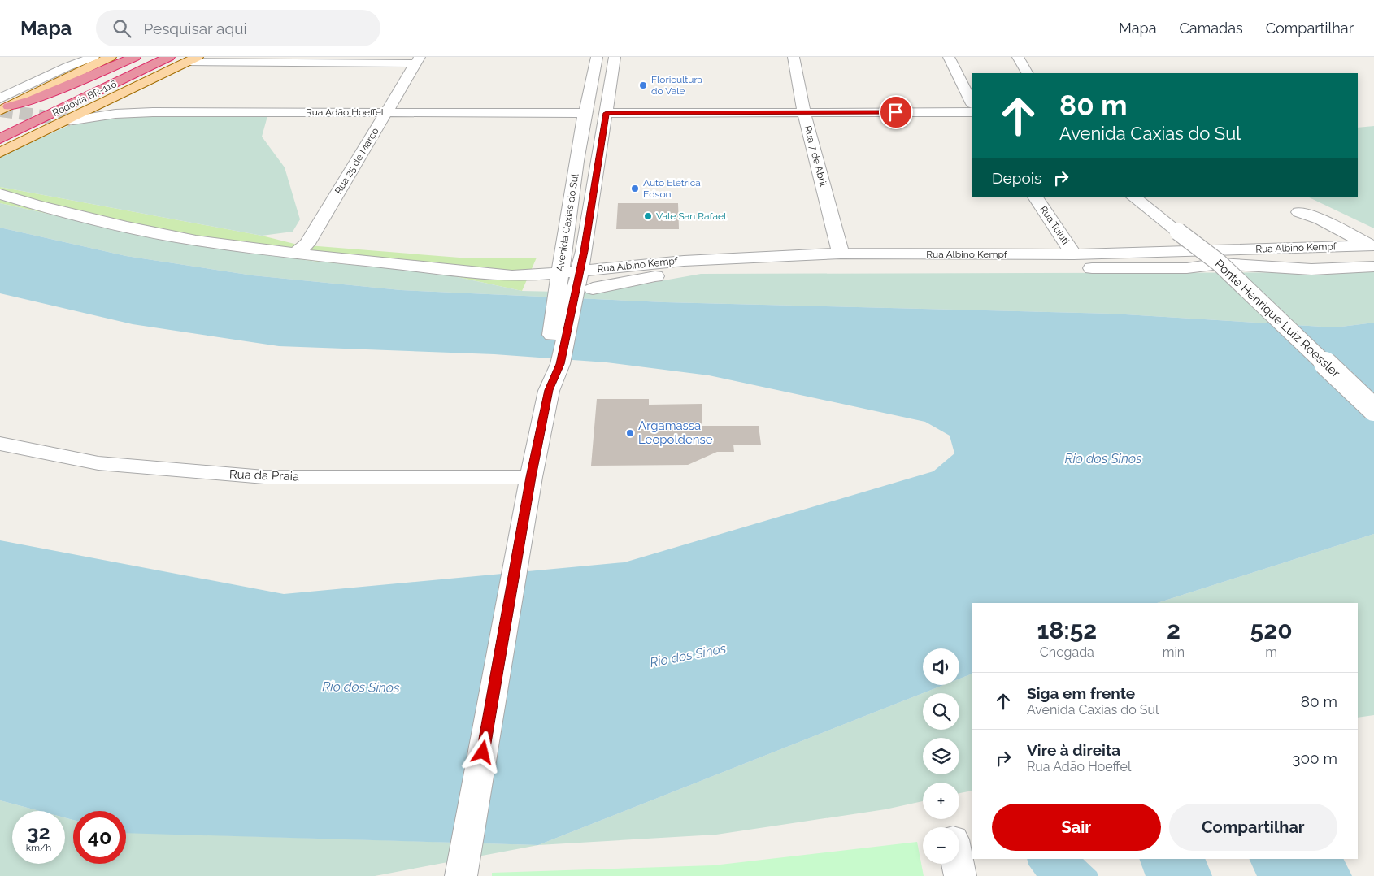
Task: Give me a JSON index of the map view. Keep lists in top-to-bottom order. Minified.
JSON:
{"streets":{"highway":["Rodovia BR-116"],"street":["Rua Adão Hoeffel","Rua 7 de Abril","Rua 25 de Março","Avenida Caxias do Sul","Rua Tuiuti","Rua Albino Kempf","Ponte Henrique Luiz Roessler","Rua da Praia"]},"crossings":[["Rua Adão Hoeffel","Rua 25 de Março"],["Rua Adão Hoeffel","Avenida Caxias do Sul"],["Rua 7 de Abril","Rua Albino Kempf"],["Rua 25 de Março","Rua Albino Kempf"],["Avenida Caxias do Sul","Rua Albino Kempf"],["Avenida Caxias do Sul","Rua da Praia"],["Rua Tuiuti","Rua Albino Kempf"]],"water":["Rio dos Sinos"],"places":["Floricultura do Vale","Auto Elétrica Edson","Vale San Rafael","Argamassa Leopoldense"],"page":{"header":"Mapa","search":"Pesquisar aqui","nav":["Mapa","Camadas","Compartilhar"],"turn":["80 m","Avenida Caxias do Sul"],"then":"Depois","eta":["18:52","Chegada","2","min","520","m"],"map_buttons":["+","−"],"list":[{"name":"Siga em frente","note":"Avenida Caxias do Sul","value":"80 m"},{"name":"Vire à direita","note":"Rua Adão Hoeffel","value":"300 m"}],"buttons":["Sair","Compartilhar"],"speed":"32 km/h","limit":"40"}}
